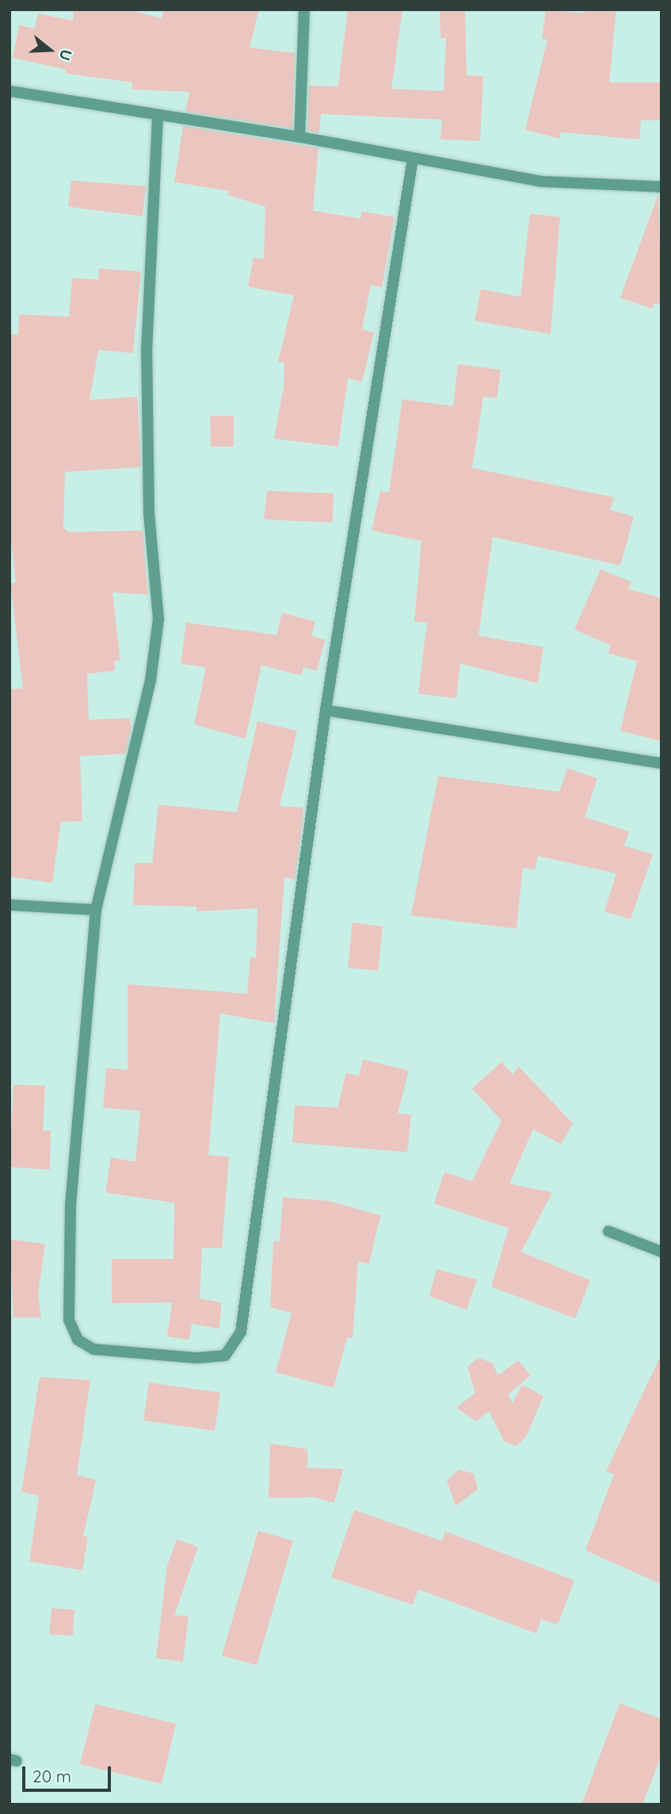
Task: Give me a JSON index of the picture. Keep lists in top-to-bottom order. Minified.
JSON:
{"scale_bar":"20 m","north":"right"}
